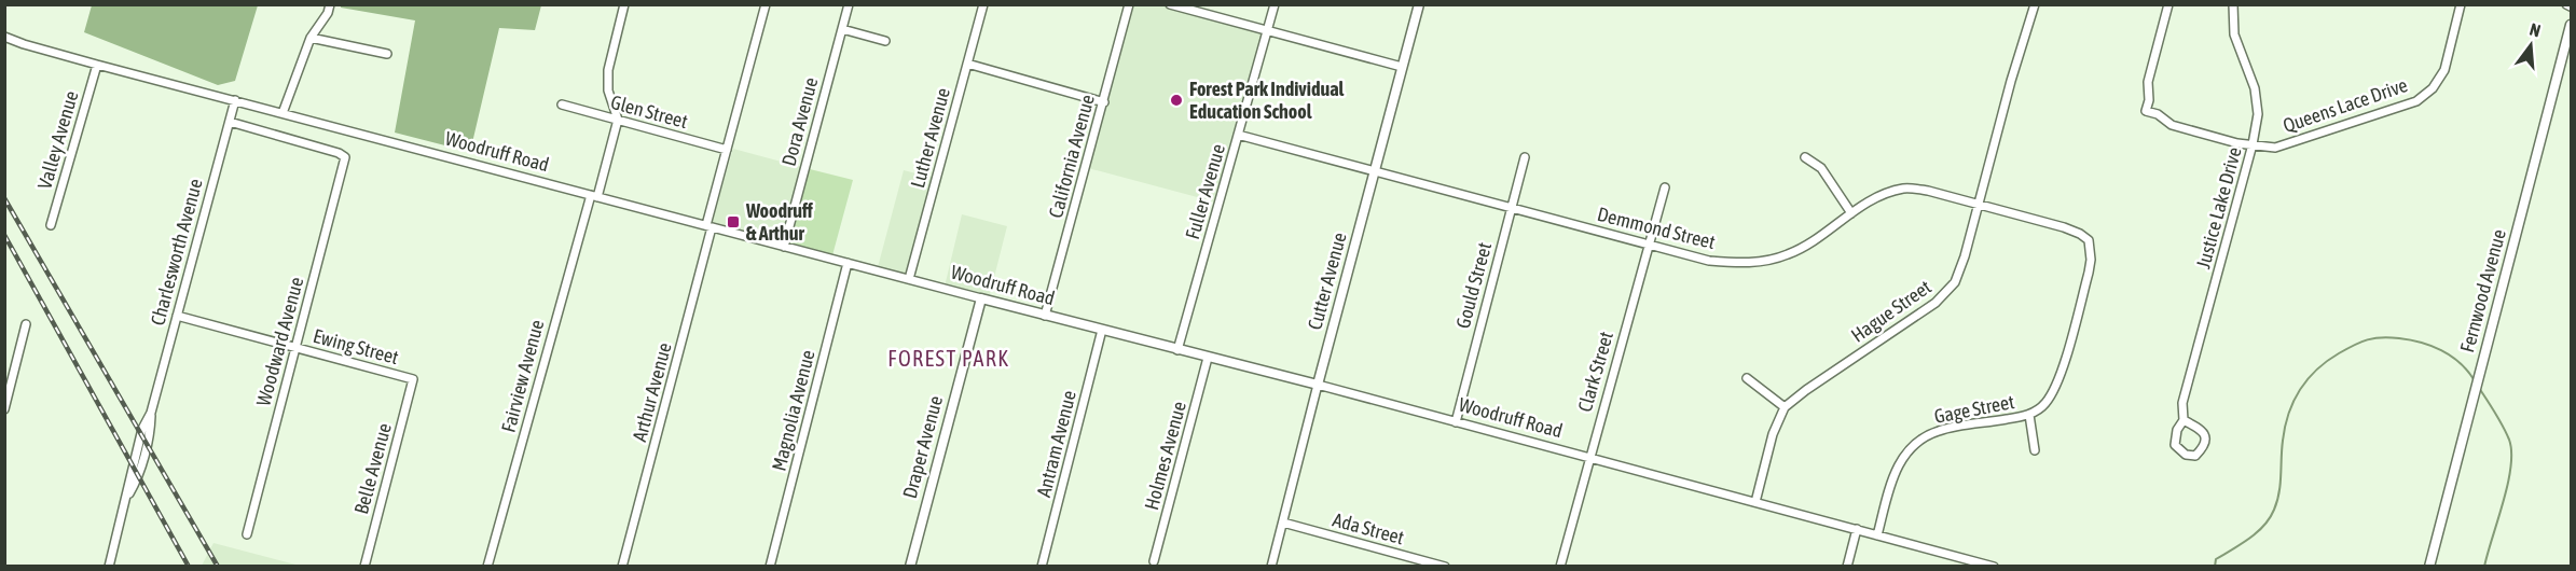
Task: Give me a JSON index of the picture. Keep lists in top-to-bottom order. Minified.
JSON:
{"streets":{"street":["Queens Lace Drive","Glen Street","Dora Avenue","Luther Avenue","Valley Avenue","Woodruff Road","California Avenue","Fuller Avenue","Justice Lake Drive","Demmond Street","Charlesworth Avenue","Cutter Avenue","Gould Street","Fernwood Avenue","Hague Street","Woodward Avenue","Ewing Street","Clark Street","Fairview Avenue","Arthur Avenue","Gage Street","Magnolia Avenue","Antram Avenue","Draper Avenue","Holmes Avenue","Belle Avenue","Ada Street"]},"crossings":[["Queens Lace Drive","Justice Lake Drive"],["Glen Street","Fairview Avenue"],["Glen Street","Arthur Avenue"],["Dora Avenue","Woodruff Road"],["Luther Avenue","Woodruff Road"],["Valley Avenue","Woodruff Road"],["Woodruff Road","California Avenue"],["Woodruff Road","Fuller Avenue"],["Woodruff Road","Charlesworth Avenue"],["Woodruff Road","Cutter Avenue"],["Woodruff Road","Gould Street"],["Woodruff Road","Hague Street"],["Woodruff Road","Clark Street"],["Woodruff Road","Fairview Avenue"],["Woodruff Road","Arthur Avenue"],["Woodruff Road","Gage Street"],["Woodruff Road","Magnolia Avenue"],["Woodruff Road","Antram Avenue"],["Woodruff Road","Draper Avenue"],["Woodruff Road","Holmes Avenue"],["Fuller Avenue","Demmond Street"],["Demmond Street","Cutter Avenue"],["Demmond Street","Gould Street"],["Demmond Street","Hague Street"],["Demmond Street","Clark Street"],["Demmond Street","Gage Street"],["Charlesworth Avenue","Woodward Avenue"],["Charlesworth Avenue","Ewing Street"],["Cutter Avenue","Ada Street"],["Woodward Avenue","Ewing Street"],["Ewing Street","Belle Avenue"]],"districts":["FOREST PARK"],"places":{"other":["Forest Park Individual Education School"],"transit":["Woodruff & Arthur"]},"north":"top"}
